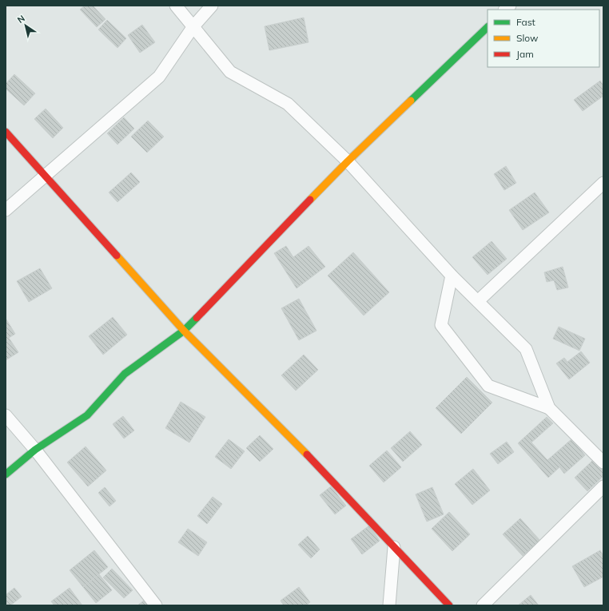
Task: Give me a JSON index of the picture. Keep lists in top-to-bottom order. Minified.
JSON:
{"legend":["Fast","Slow","Jam"],"north":"top left"}
